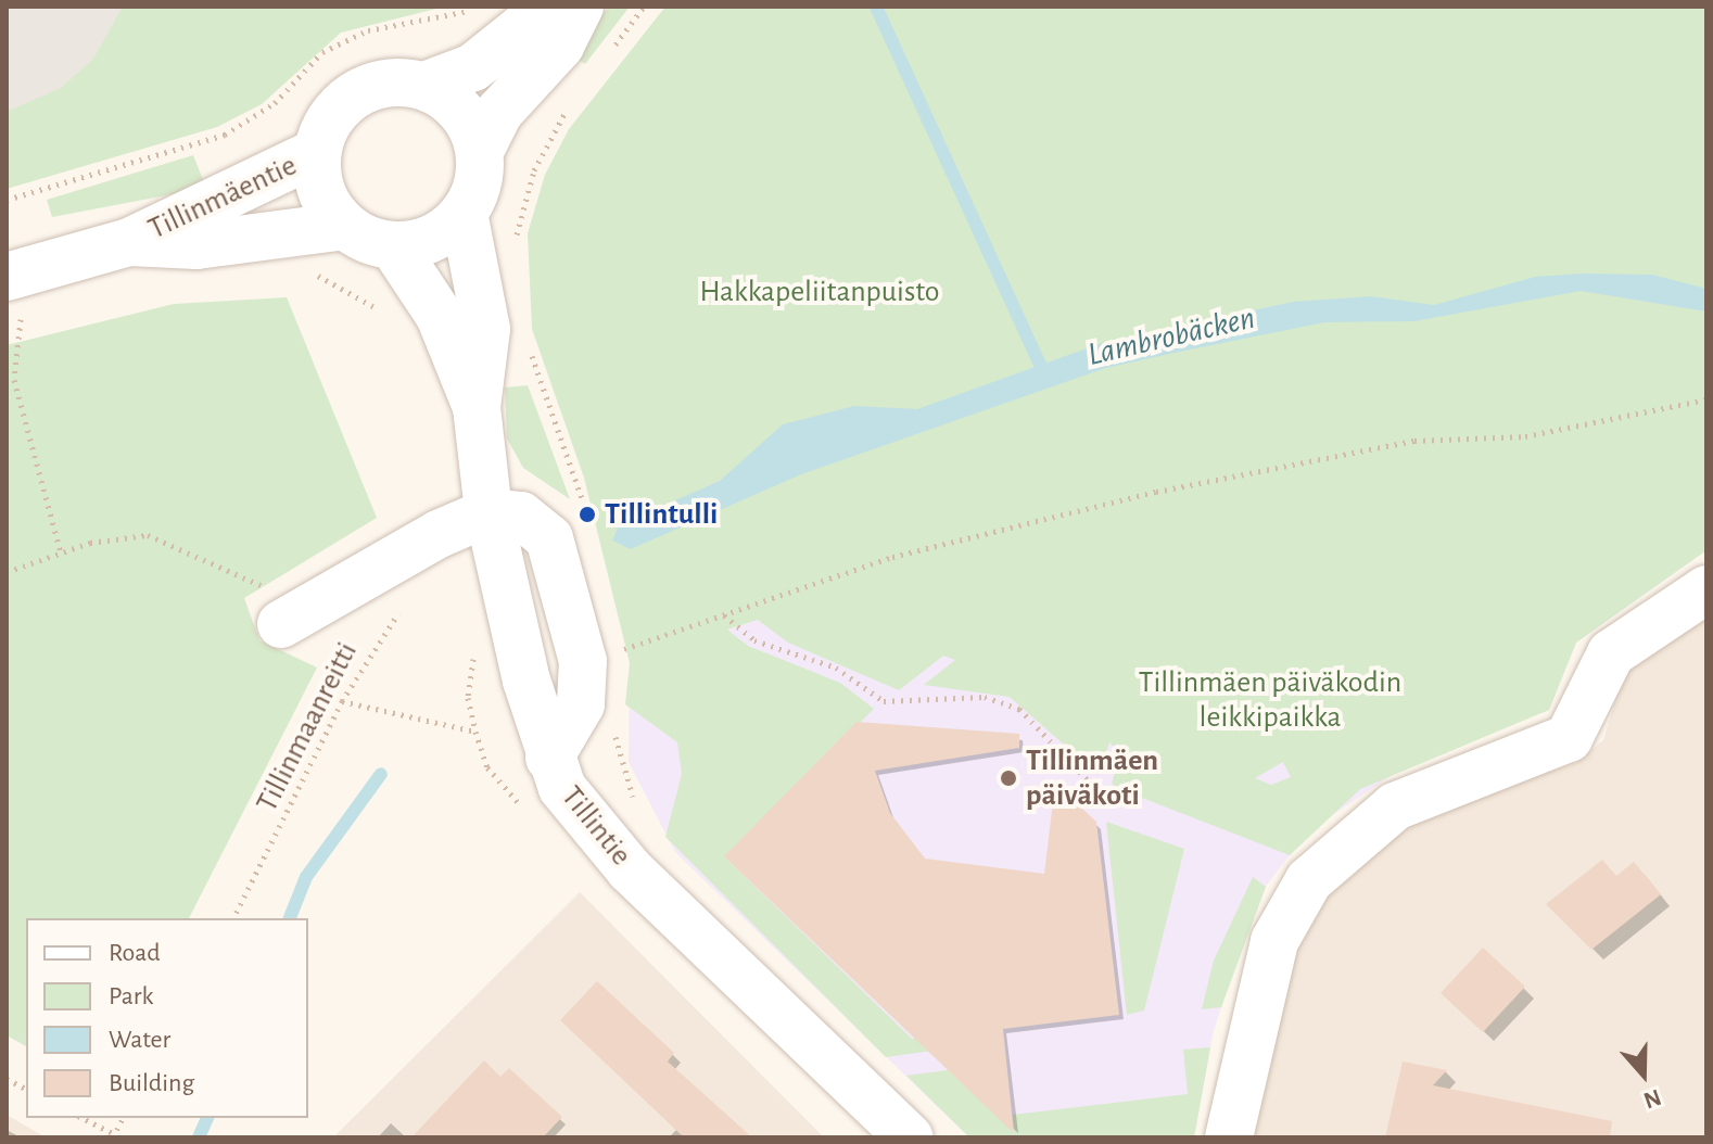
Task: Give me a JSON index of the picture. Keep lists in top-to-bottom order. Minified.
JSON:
{"streets":{"street":["Tillinmäentie","Tillintie"],"path":["Tillinmaanreitti"]},"crossings":[["Tillinmäentie","Tillintie"]],"water":["Lambrobäcken"],"parks":["Hakkapeliitanpuisto","Tillinmäen päiväkodin leikkipaikka"],"places":["Tillintulli","Tillinmäen päiväkoti"],"legend":["Road","Park","Water","Building"],"north":"bottom"}
